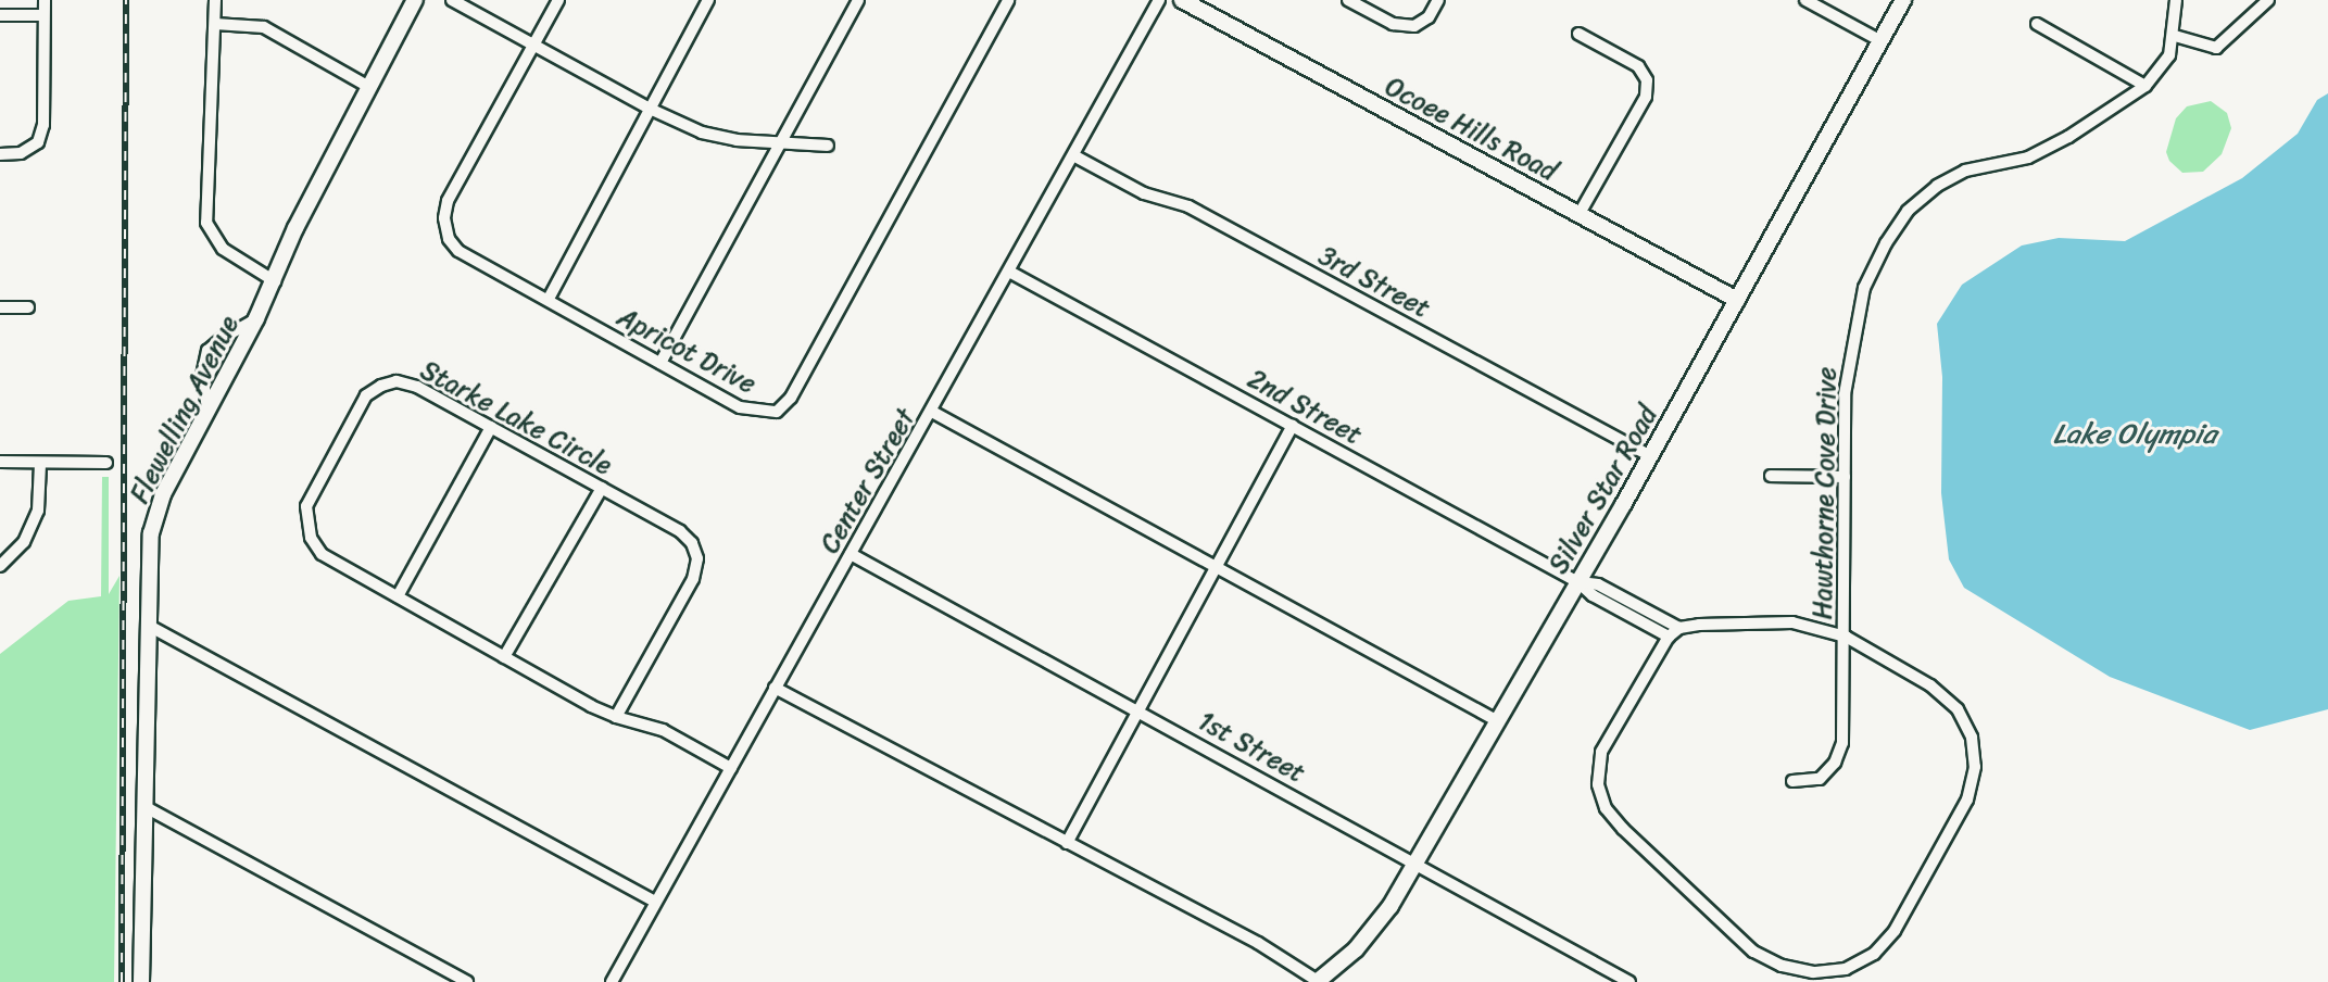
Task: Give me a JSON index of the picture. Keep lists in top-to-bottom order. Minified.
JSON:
{"streets":{"street":["Ocoee Hills Road","3rd Street","Apricot Drive","2nd Street","Flewelling Avenue","Starke Lake Circle","Center Street","Silver Star Road","Hawthorne Cove Drive","1st Street"]},"crossings":[["Ocoee Hills Road","Silver Star Road"],["3rd Street","Center Street"],["3rd Street","Silver Star Road"],["2nd Street","Center Street"],["2nd Street","Silver Star Road"],["Starke Lake Circle","Center Street"],["Center Street","1st Street"],["Silver Star Road","1st Street"]],"water":["Lake Olympia"]}
